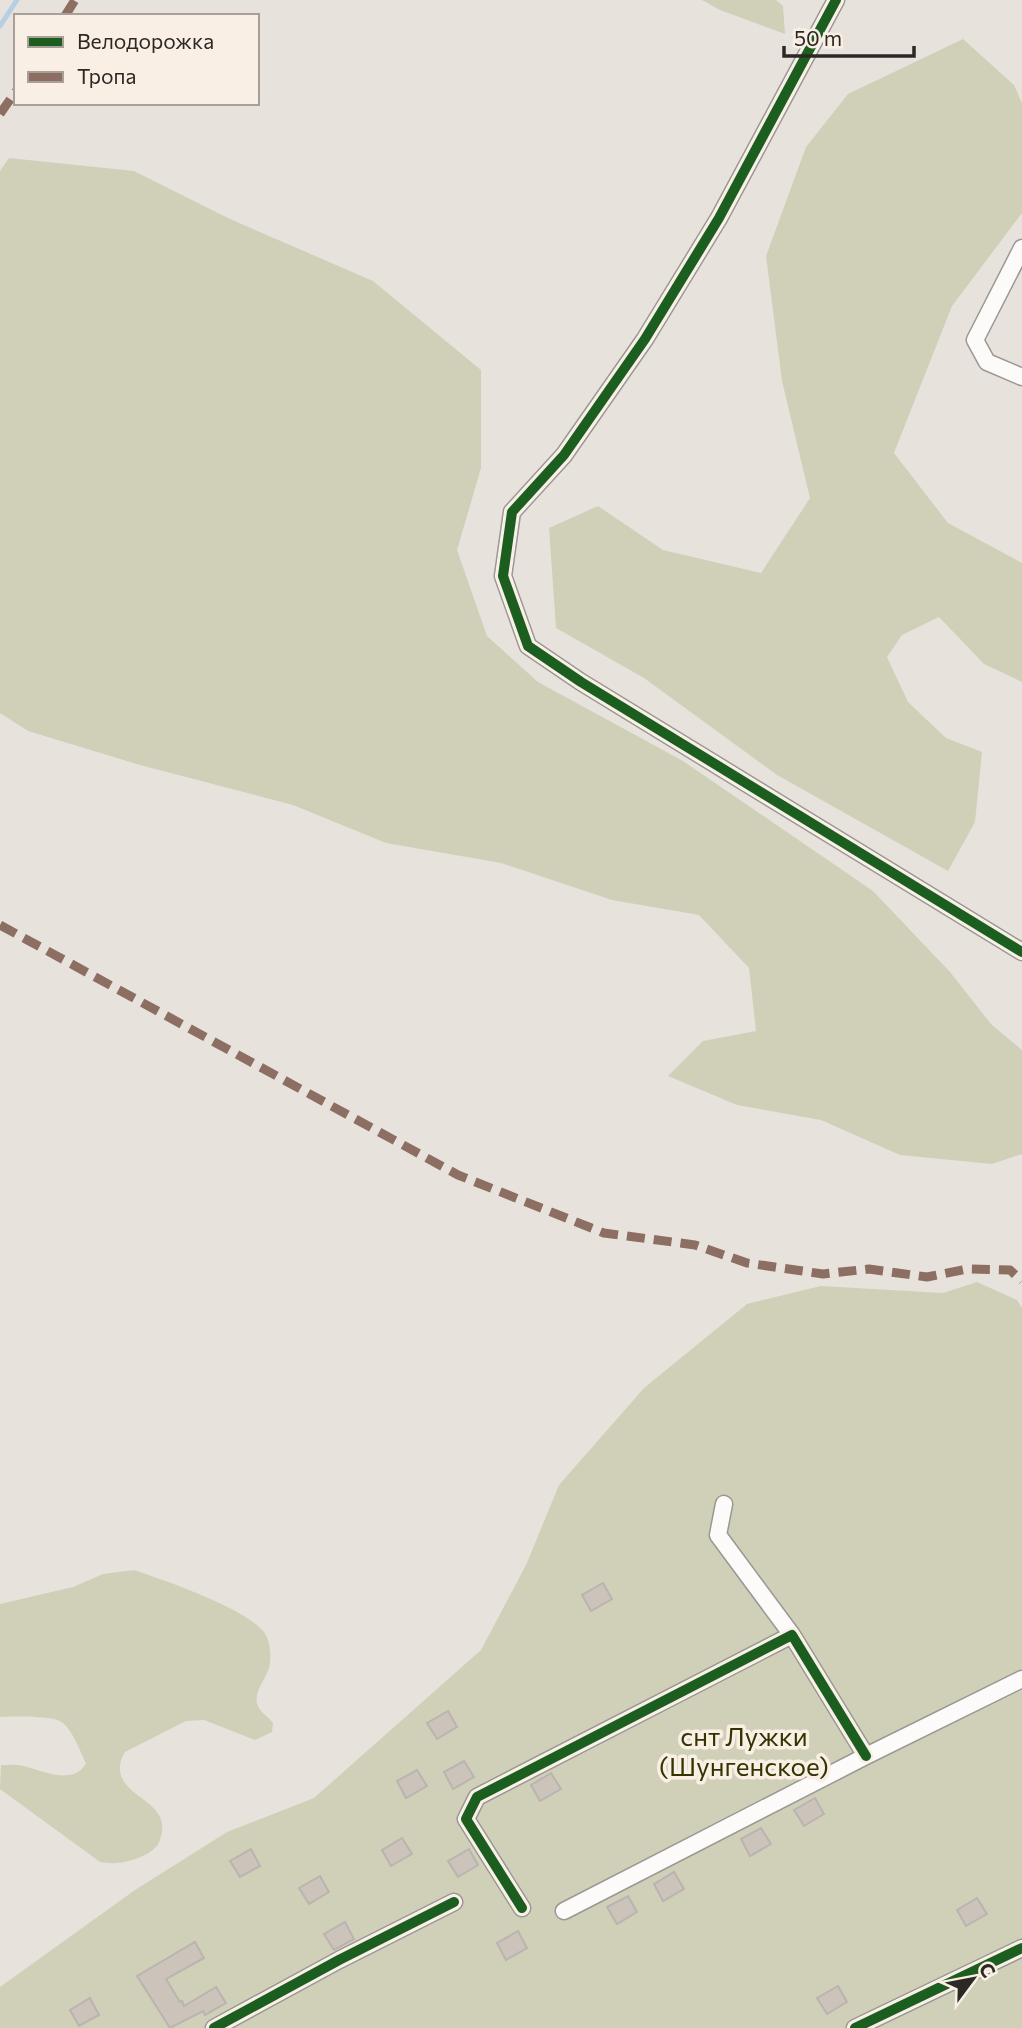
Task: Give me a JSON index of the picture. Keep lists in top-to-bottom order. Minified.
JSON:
{"parks":["снт Лужки (Шунгенское)"],"legend":["Велодорожка","Тропа"],"scale_bar":"50 m","north":"top right"}
